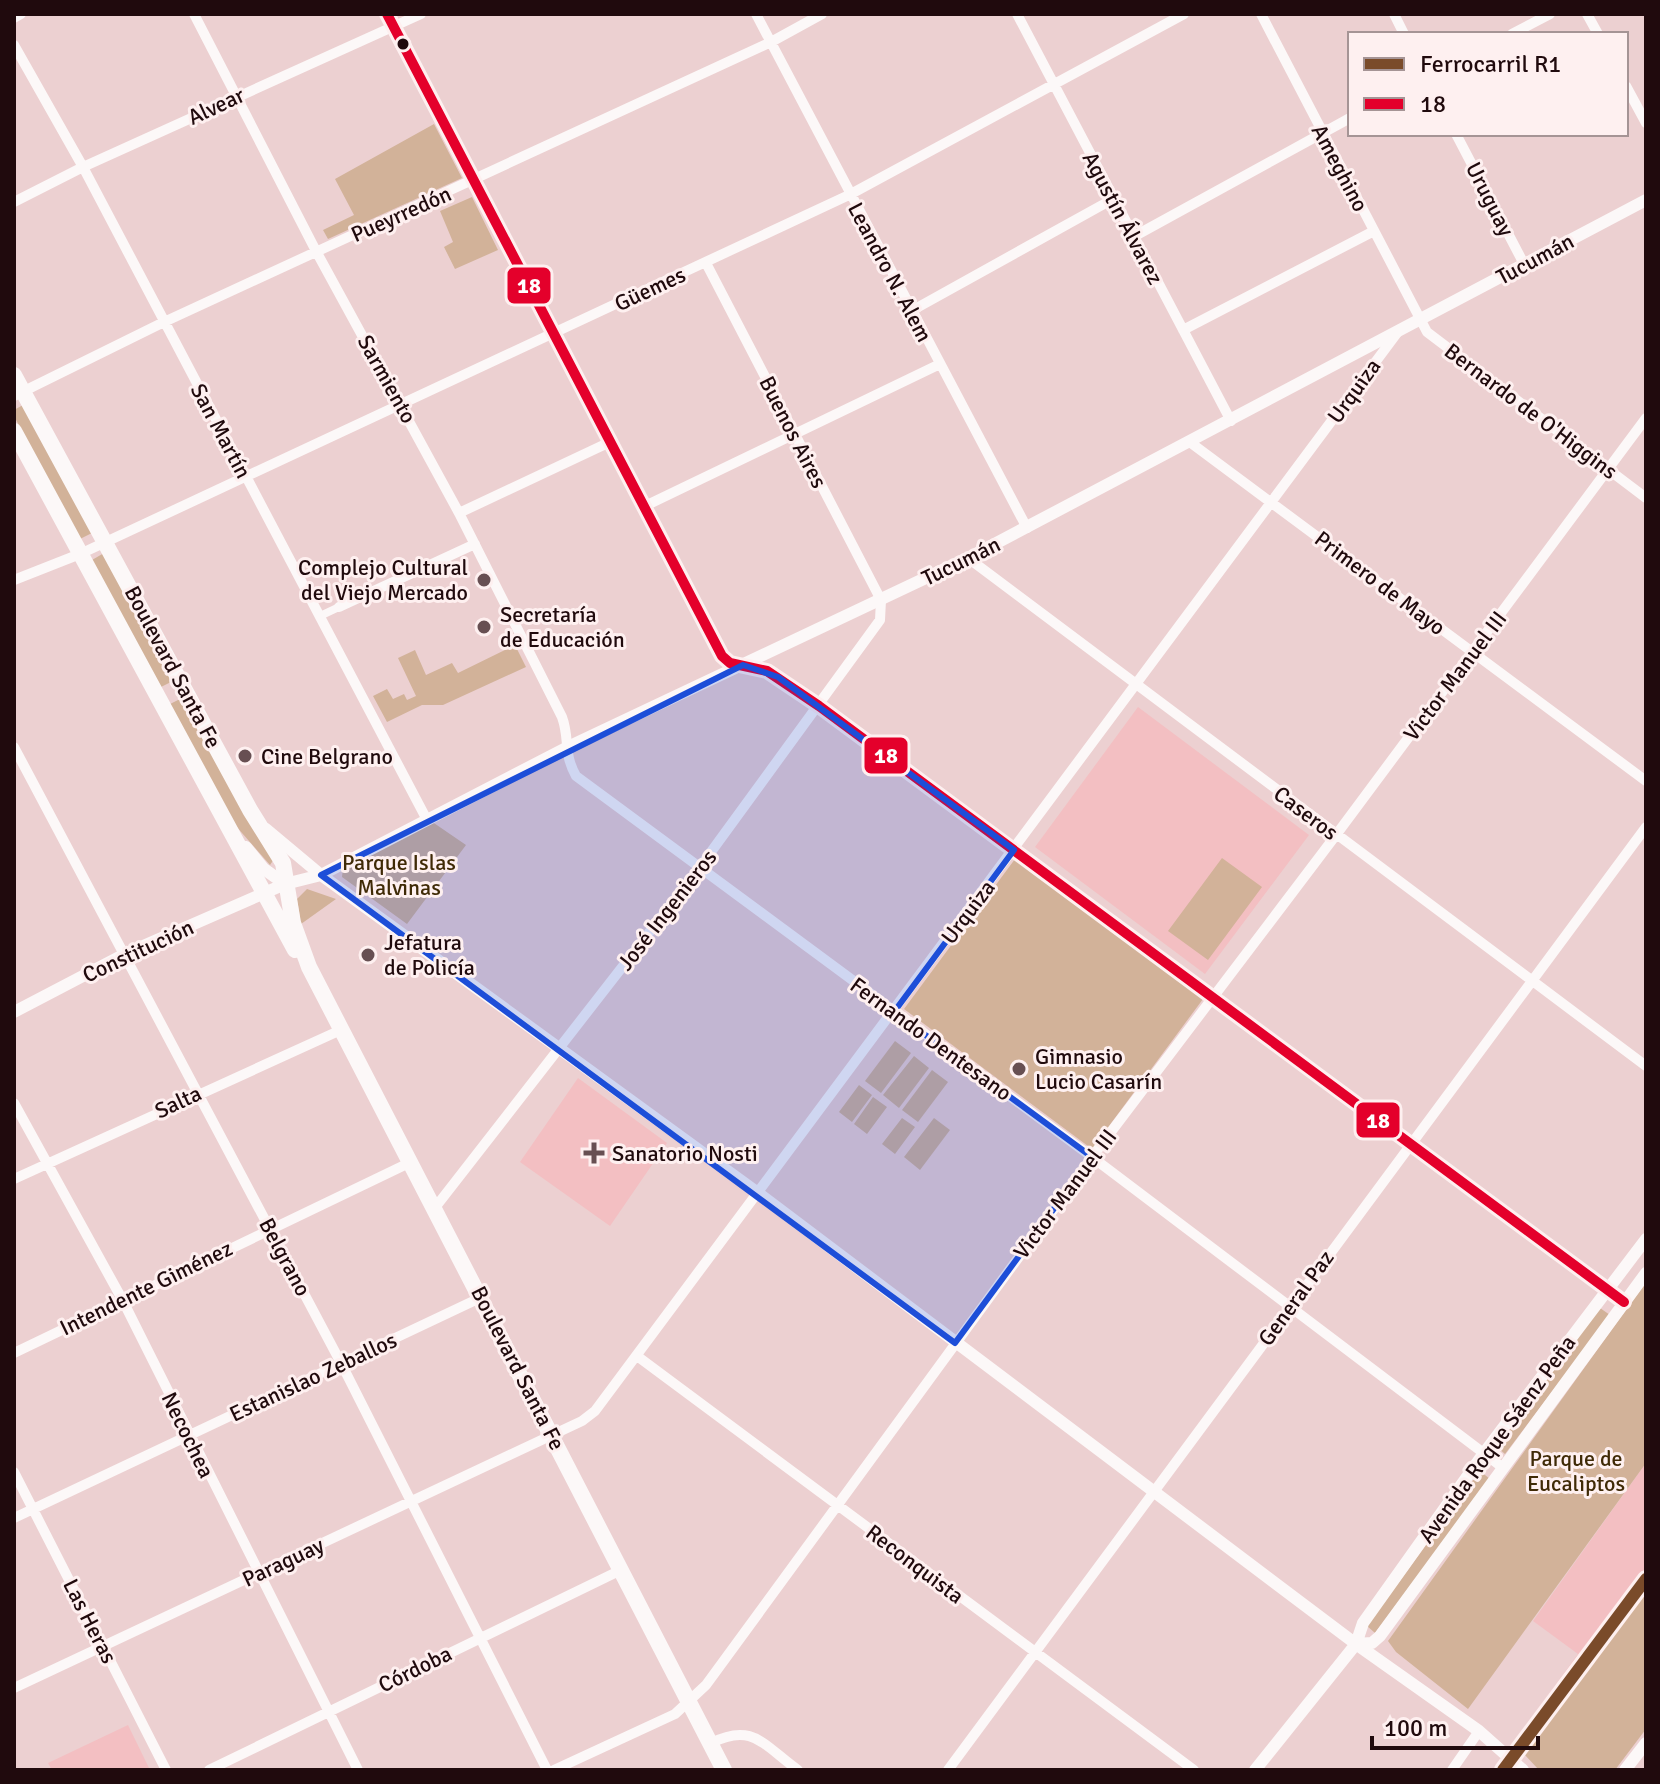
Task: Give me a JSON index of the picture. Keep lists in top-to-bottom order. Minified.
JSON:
{"streets":{"main road":["Boulevard Santa Fe"],"street":["Alvear","Ameghino","Uruguay","Pueyrredón","Agustín Álvarez","Tucumán","Leandro N. Alem","Güemes","Sarmiento","Urquiza","Bernardo de O'Higgins","San Martín","Buenos Aires","Primero de Mayo","Victor Manuel III","Caseros","José Ingenieros","Constitución","Fernando Dentesano","Salta","Belgrano","Intendente Giménez","General Paz","Estanislao Zeballos","Necochea","Avenida Roque Sáenz Peña","Paraguay","Reconquista","Las Heras","Córdoba"]},"crossings":[["Alvear","Sarmiento"],["Alvear","San Martín"],["Ameghino","Tucumán"],["Ameghino","Bernardo de O'Higgins"],["Uruguay","Tucumán"],["Pueyrredón","Leandro N. Alem"],["Pueyrredón","Sarmiento"],["Pueyrredón","San Martín"],["Pueyrredón","Boulevard Santa Fe"],["Agustín Álvarez","Tucumán"],["Agustín Álvarez","Güemes"],["Tucumán","Leandro N. Alem"],["Tucumán","Sarmiento"],["Tucumán","Urquiza"],["Tucumán","Bernardo de O'Higgins"],["Tucumán","San Martín"],["Tucumán","Buenos Aires"],["Tucumán","Primero de Mayo"],["Tucumán","Boulevard Santa Fe"],["Tucumán","Caseros"],["Tucumán","José Ingenieros"],["Tucumán","Constitución"],["Tucumán","Fernando Dentesano"],["Leandro N. Alem","Güemes"],["Güemes","Sarmiento"],["Güemes","San Martín"],["Güemes","Buenos Aires"],["Güemes","Boulevard Santa Fe"],["Sarmiento","Fernando Dentesano"],["Urquiza","Primero de Mayo"],["Urquiza","Boulevard Santa Fe"],["Urquiza","Caseros"],["Urquiza","Fernando Dentesano"],["Urquiza","Paraguay"],["Urquiza","Reconquista"],["Bernardo de O'Higgins","Victor Manuel III"],["Buenos Aires","José Ingenieros"],["Primero de Mayo","Victor Manuel III"],["Boulevard Santa Fe","Victor Manuel III"],["Boulevard Santa Fe","José Ingenieros"],["Boulevard Santa Fe","Constitución"],["Boulevard Santa Fe","Salta"],["Boulevard Santa Fe","Intendente Giménez"],["Boulevard Santa Fe","Estanislao Zeballos"],["Boulevard Santa Fe","Paraguay"],["Boulevard Santa Fe","Córdoba"],["Victor Manuel III","Caseros"],["Victor Manuel III","Fernando Dentesano"],["Victor Manuel III","Reconquista"],["Caseros","General Paz"],["José Ingenieros","Fernando Dentesano"],["Constitución","Belgrano"],["Fernando Dentesano","General Paz"],["Fernando Dentesano","Avenida Roque Sáenz Peña"],["Salta","Belgrano"],["Salta","Necochea"],["Belgrano","Intendente Giménez"],["Belgrano","Estanislao Zeballos"],["Belgrano","Paraguay"],["Belgrano","Córdoba"],["Intendente Giménez","Necochea"],["General Paz","Reconquista"],["Estanislao Zeballos","Necochea"],["Estanislao Zeballos","Las Heras"],["Necochea","Paraguay"],["Necochea","Córdoba"],["Paraguay","Las Heras"]],"parks":["Parque Islas Malvinas","Parque de Eucaliptos"],"places":{"other":["Complejo Cultural del Viejo Mercado","Secretaría de Educación","Cine Belgrano","Jefatura de Policía","Gimnasio Lucio Casarín"],"health":["Sanatorio Nosti"]},"lines":["transit line 18","rail line R1"],"legend":["Ferrocarril R1","18"],"scale_bar":"100 m"}
